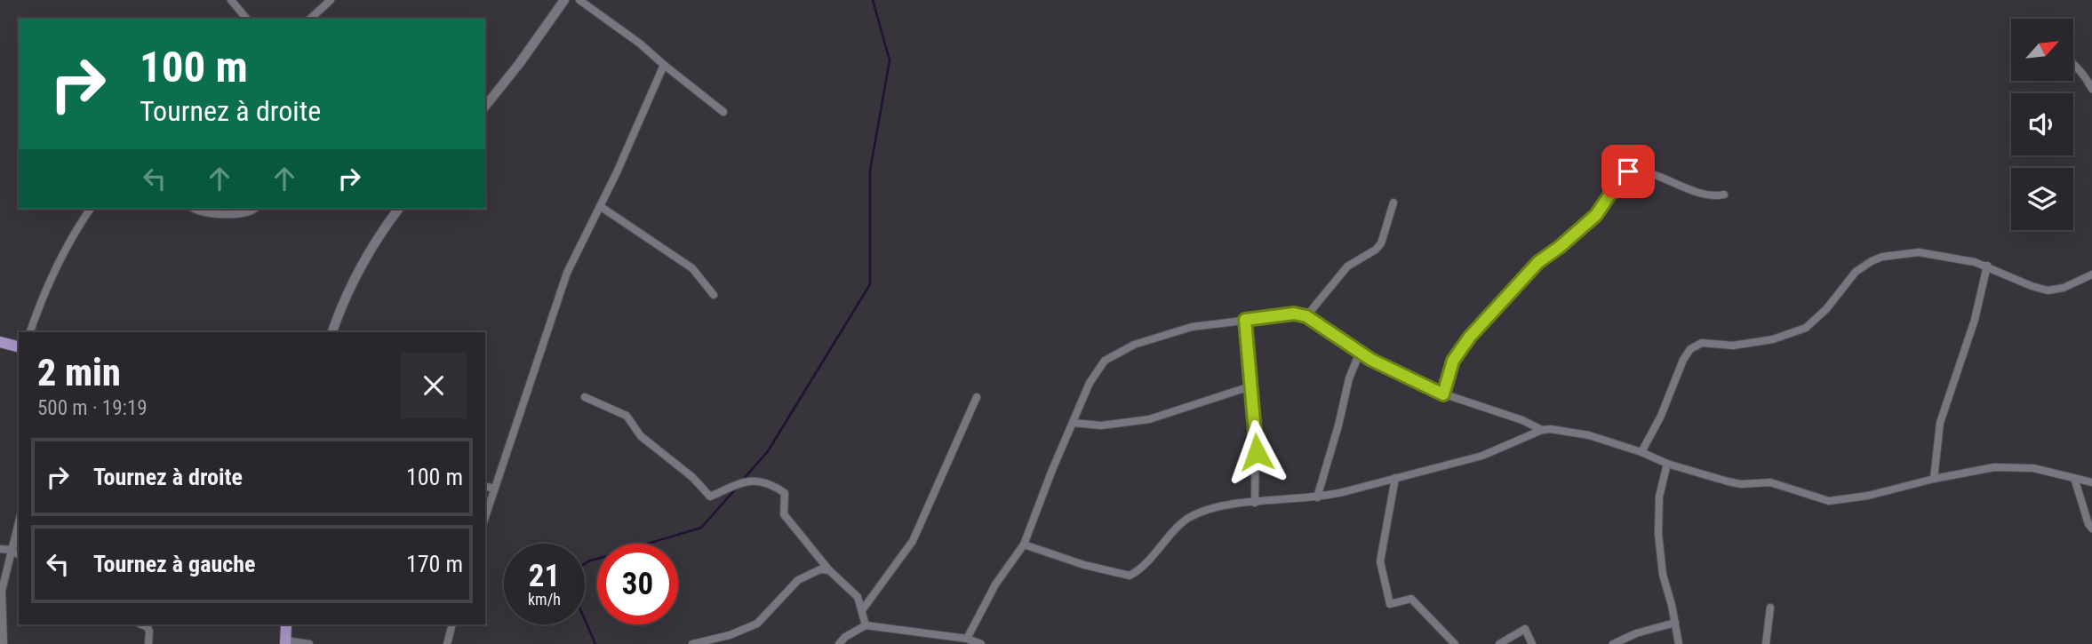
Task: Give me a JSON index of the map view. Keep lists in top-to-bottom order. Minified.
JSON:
{"north":"top right","page":{"turn":["100 m","Tournez à droite"],"heading":["2 min","500 m · 19:19"],"list":[{"name":"Tournez à droite","value":"100 m"},{"name":"Tournez à gauche","value":"170 m"}],"speed":"21 km/h","limit":"30"}}
